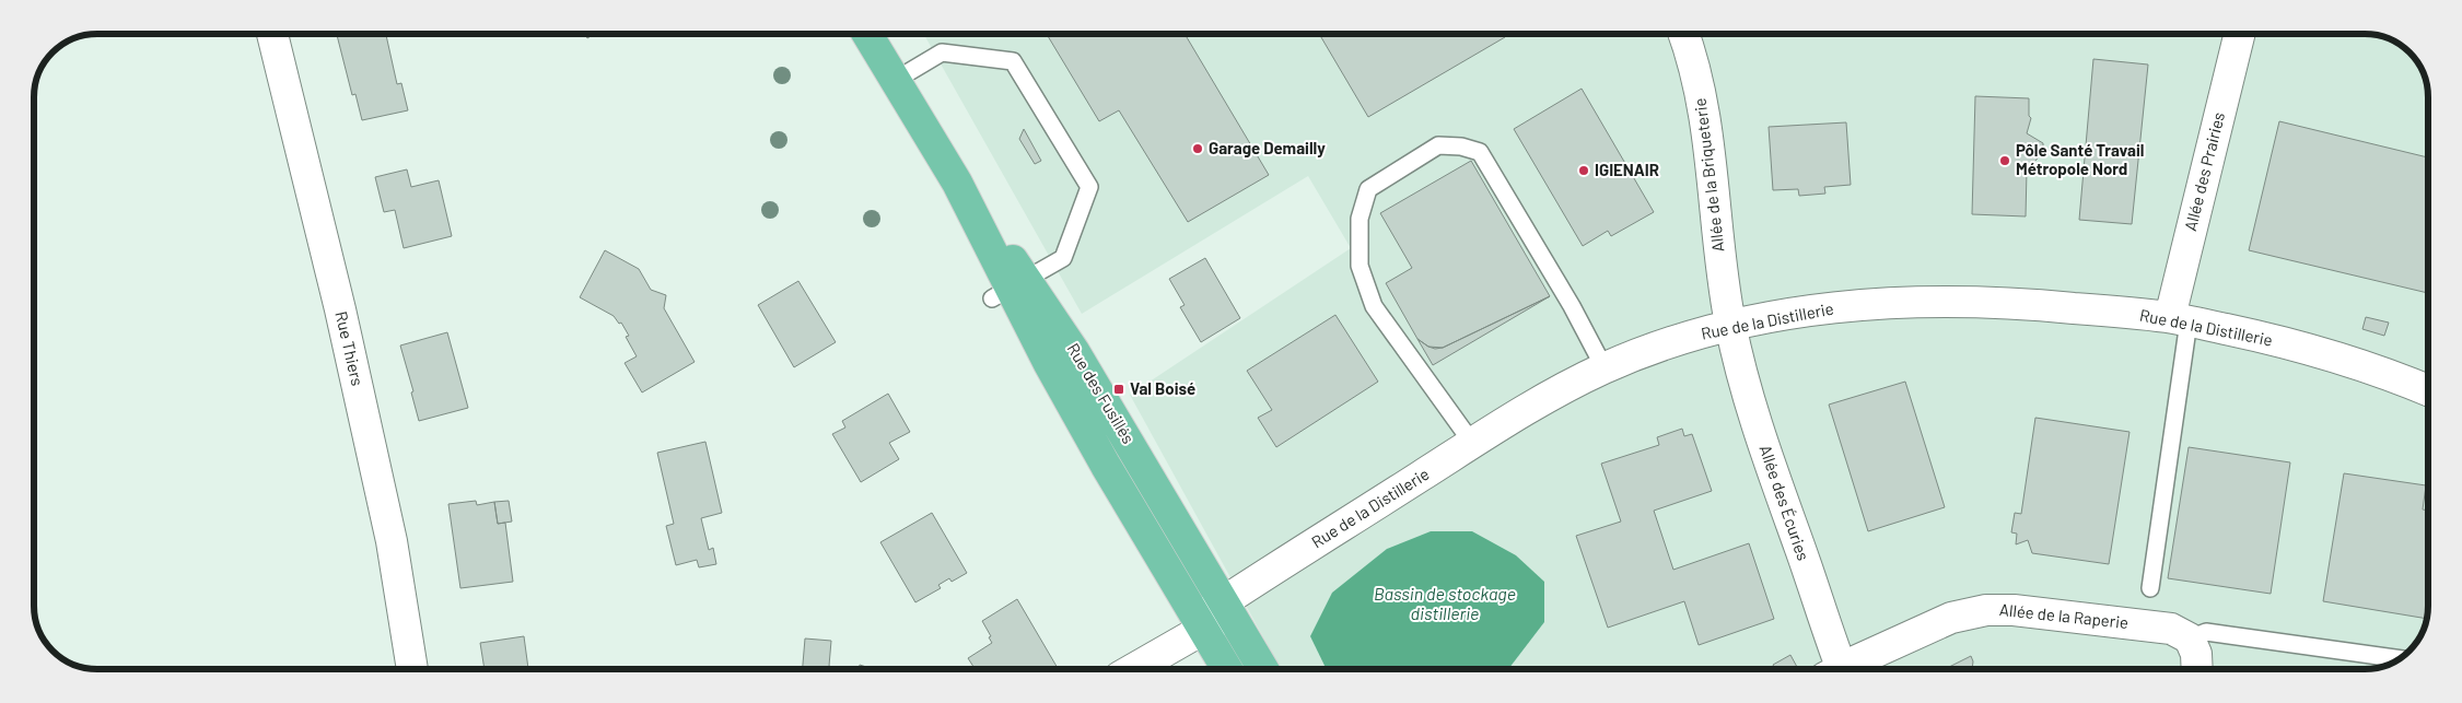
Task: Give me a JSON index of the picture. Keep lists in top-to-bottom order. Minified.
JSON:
{"streets":{"main road":["Rue des Fusillés"],"street":["Allée des Prairies","Allée de la Briqueterie","Rue de la Distillerie","Rue Thiers","Allée des Écuries","Allée de la Raperie"]},"crossings":[["Allée des Prairies","Rue de la Distillerie"],["Allée de la Briqueterie","Rue de la Distillerie"],["Allée de la Briqueterie","Allée des Écuries"],["Rue de la Distillerie","Rue des Fusillés"],["Rue de la Distillerie","Allée des Écuries"]],"water":["Bassin de stockage distillerie"],"places":{"other":["Garage Demailly","Pôle Santé Travail Métropole Nord","IGIENAIR"],"transit":["Val Boisé"]}}
